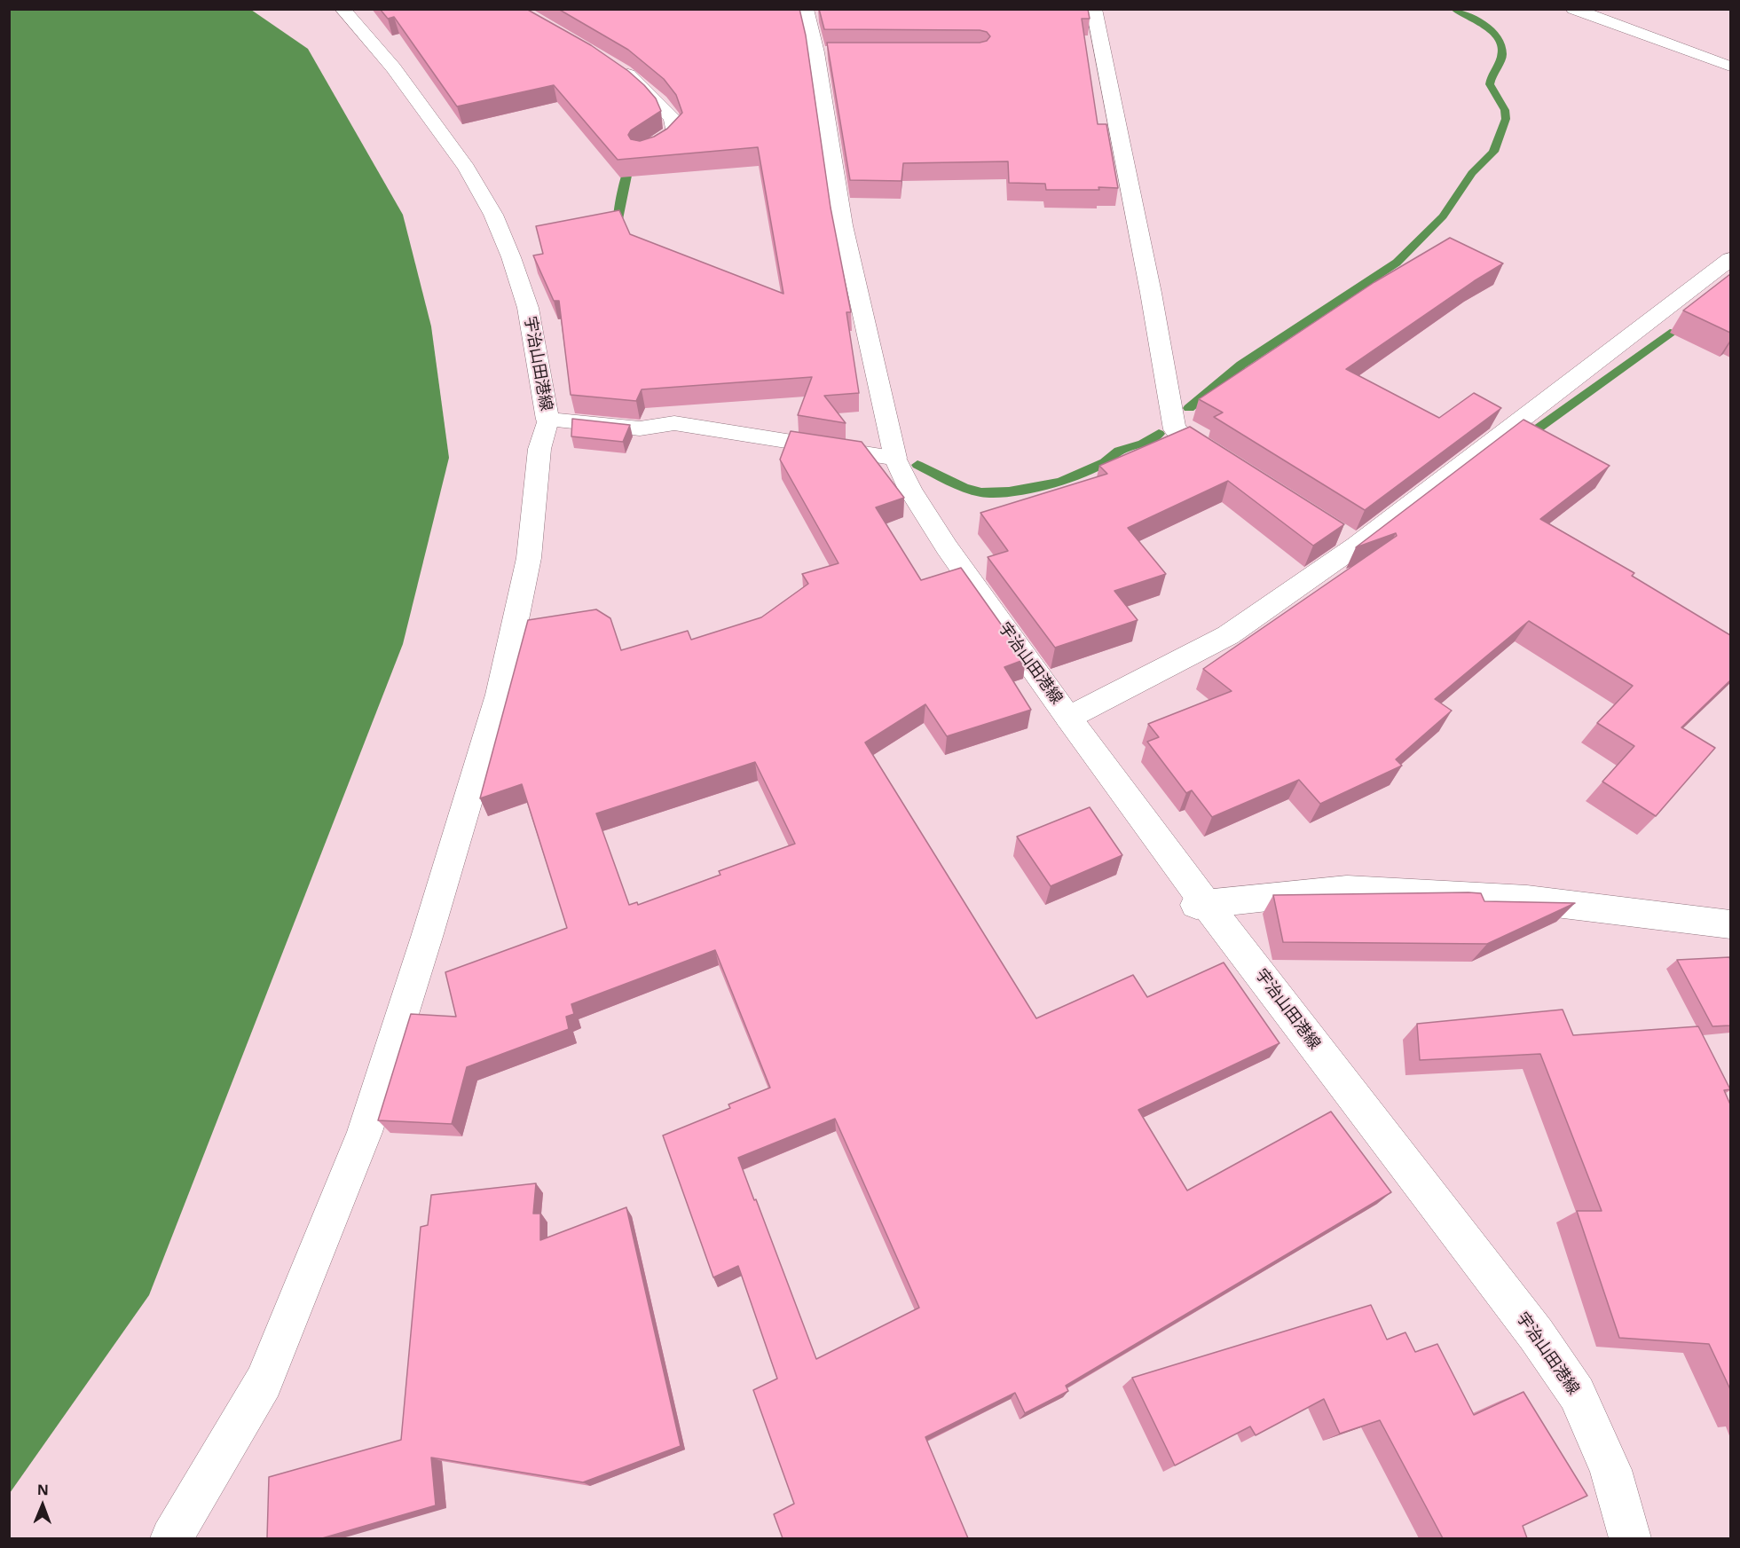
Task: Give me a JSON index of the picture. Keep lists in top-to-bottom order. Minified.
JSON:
{"streets":{"street":["宇治山田港線"]},"north":"top"}
